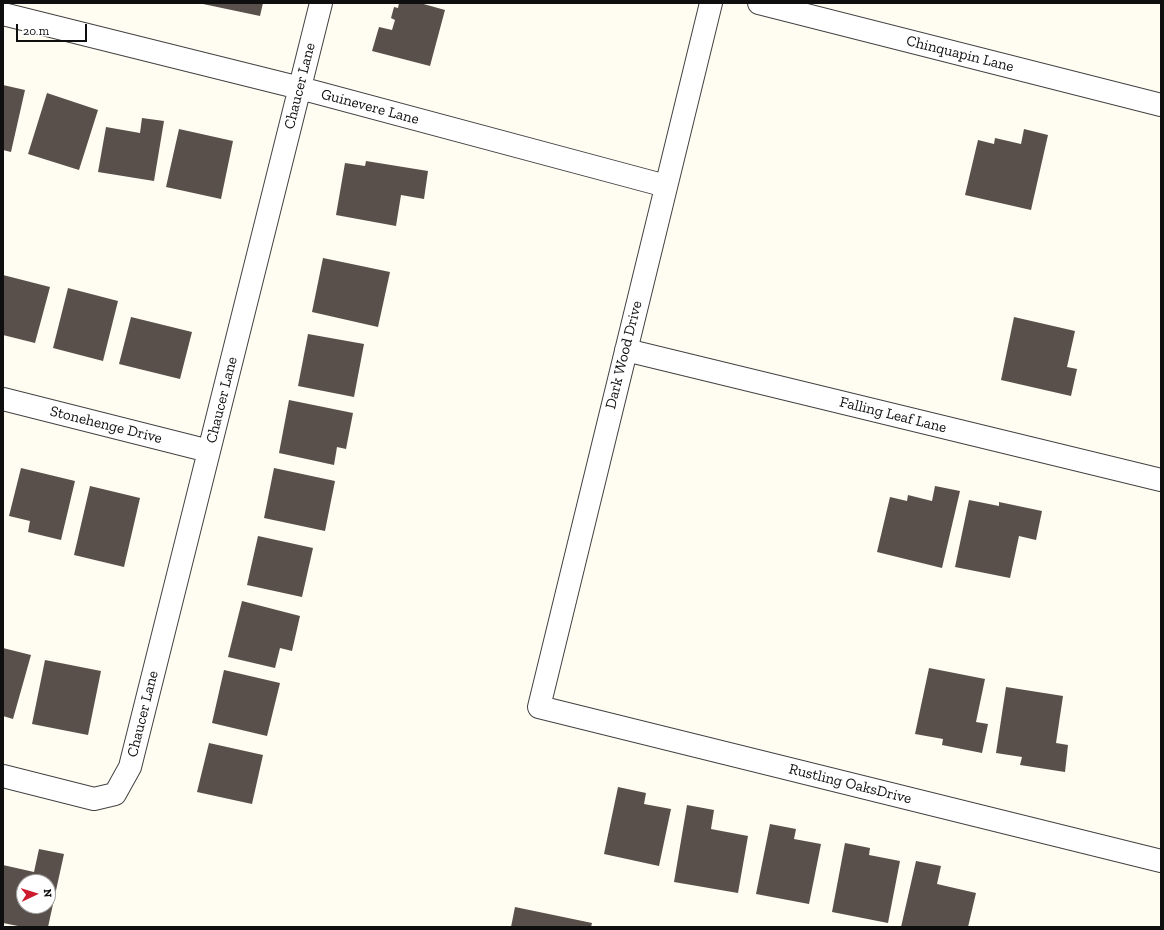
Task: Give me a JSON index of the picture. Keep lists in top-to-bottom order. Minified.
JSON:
{"streets":{"street":["Chinquapin Lane","Chaucer Lane","Guinevere Lane","Dark Wood Drive","Falling Leaf Lane","Stonehenge Drive","Rustling OaksDrive"]},"crossings":[["Chaucer Lane","Guinevere Lane"],["Chaucer Lane","Stonehenge Drive"],["Guinevere Lane","Dark Wood Drive"],["Dark Wood Drive","Falling Leaf Lane"],["Dark Wood Drive","Rustling OaksDrive"]],"scale_bar":"20 m","north":"right"}
